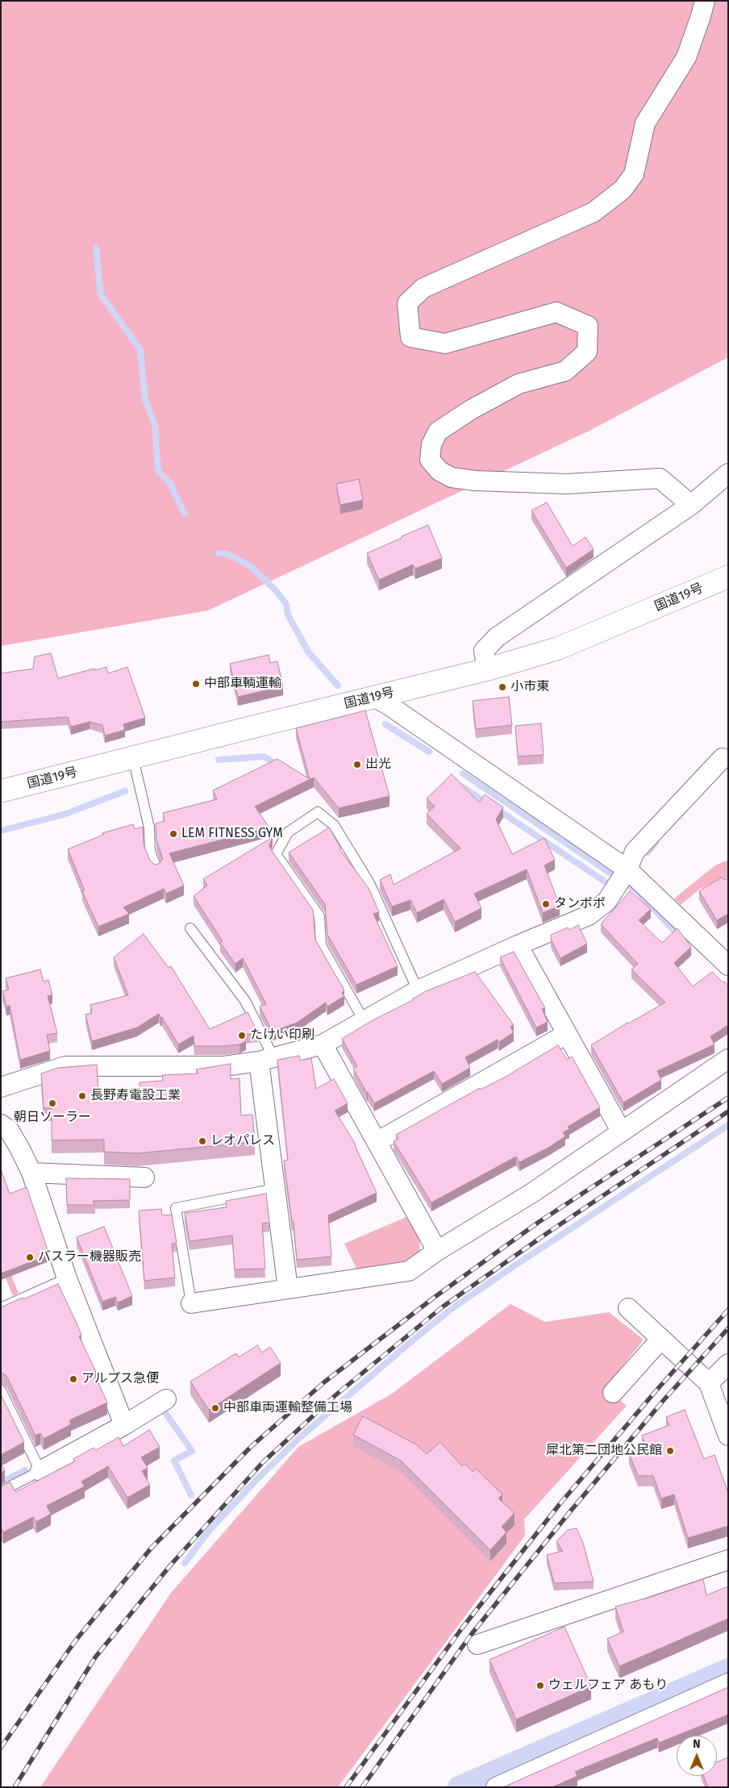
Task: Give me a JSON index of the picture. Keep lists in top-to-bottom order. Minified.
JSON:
{"streets":{"highway":["国道19号"]},"places":["中部車輌運輸","小市東","出光","LEM FITNESS GYM","タンポポ","たけい印刷","長野寿電設工業","朝日ソーラー","レオパレス","バスラー機器販売","アルプス急便","中部車両運輸整備工場","犀北第二団地公民館","ウェルフェア あもり"],"north":"top"}
